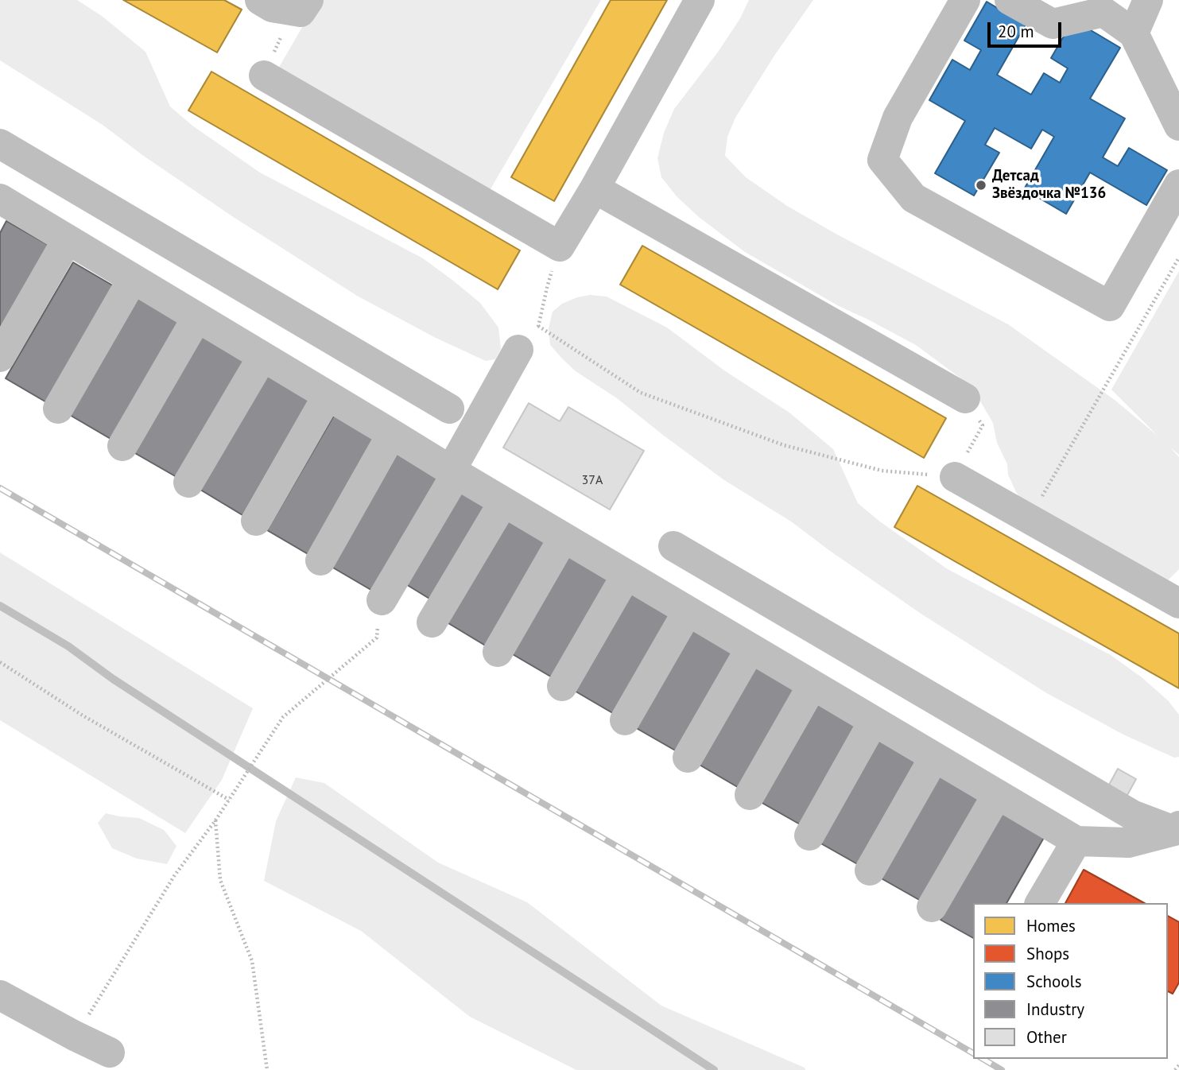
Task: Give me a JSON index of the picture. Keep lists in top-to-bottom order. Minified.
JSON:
{"places":["Детсад Звёздочка №136"],"house_numbers":["37А"],"legend":["Homes","Shops","Schools","Industry","Other"],"scale_bar":"20 m"}
